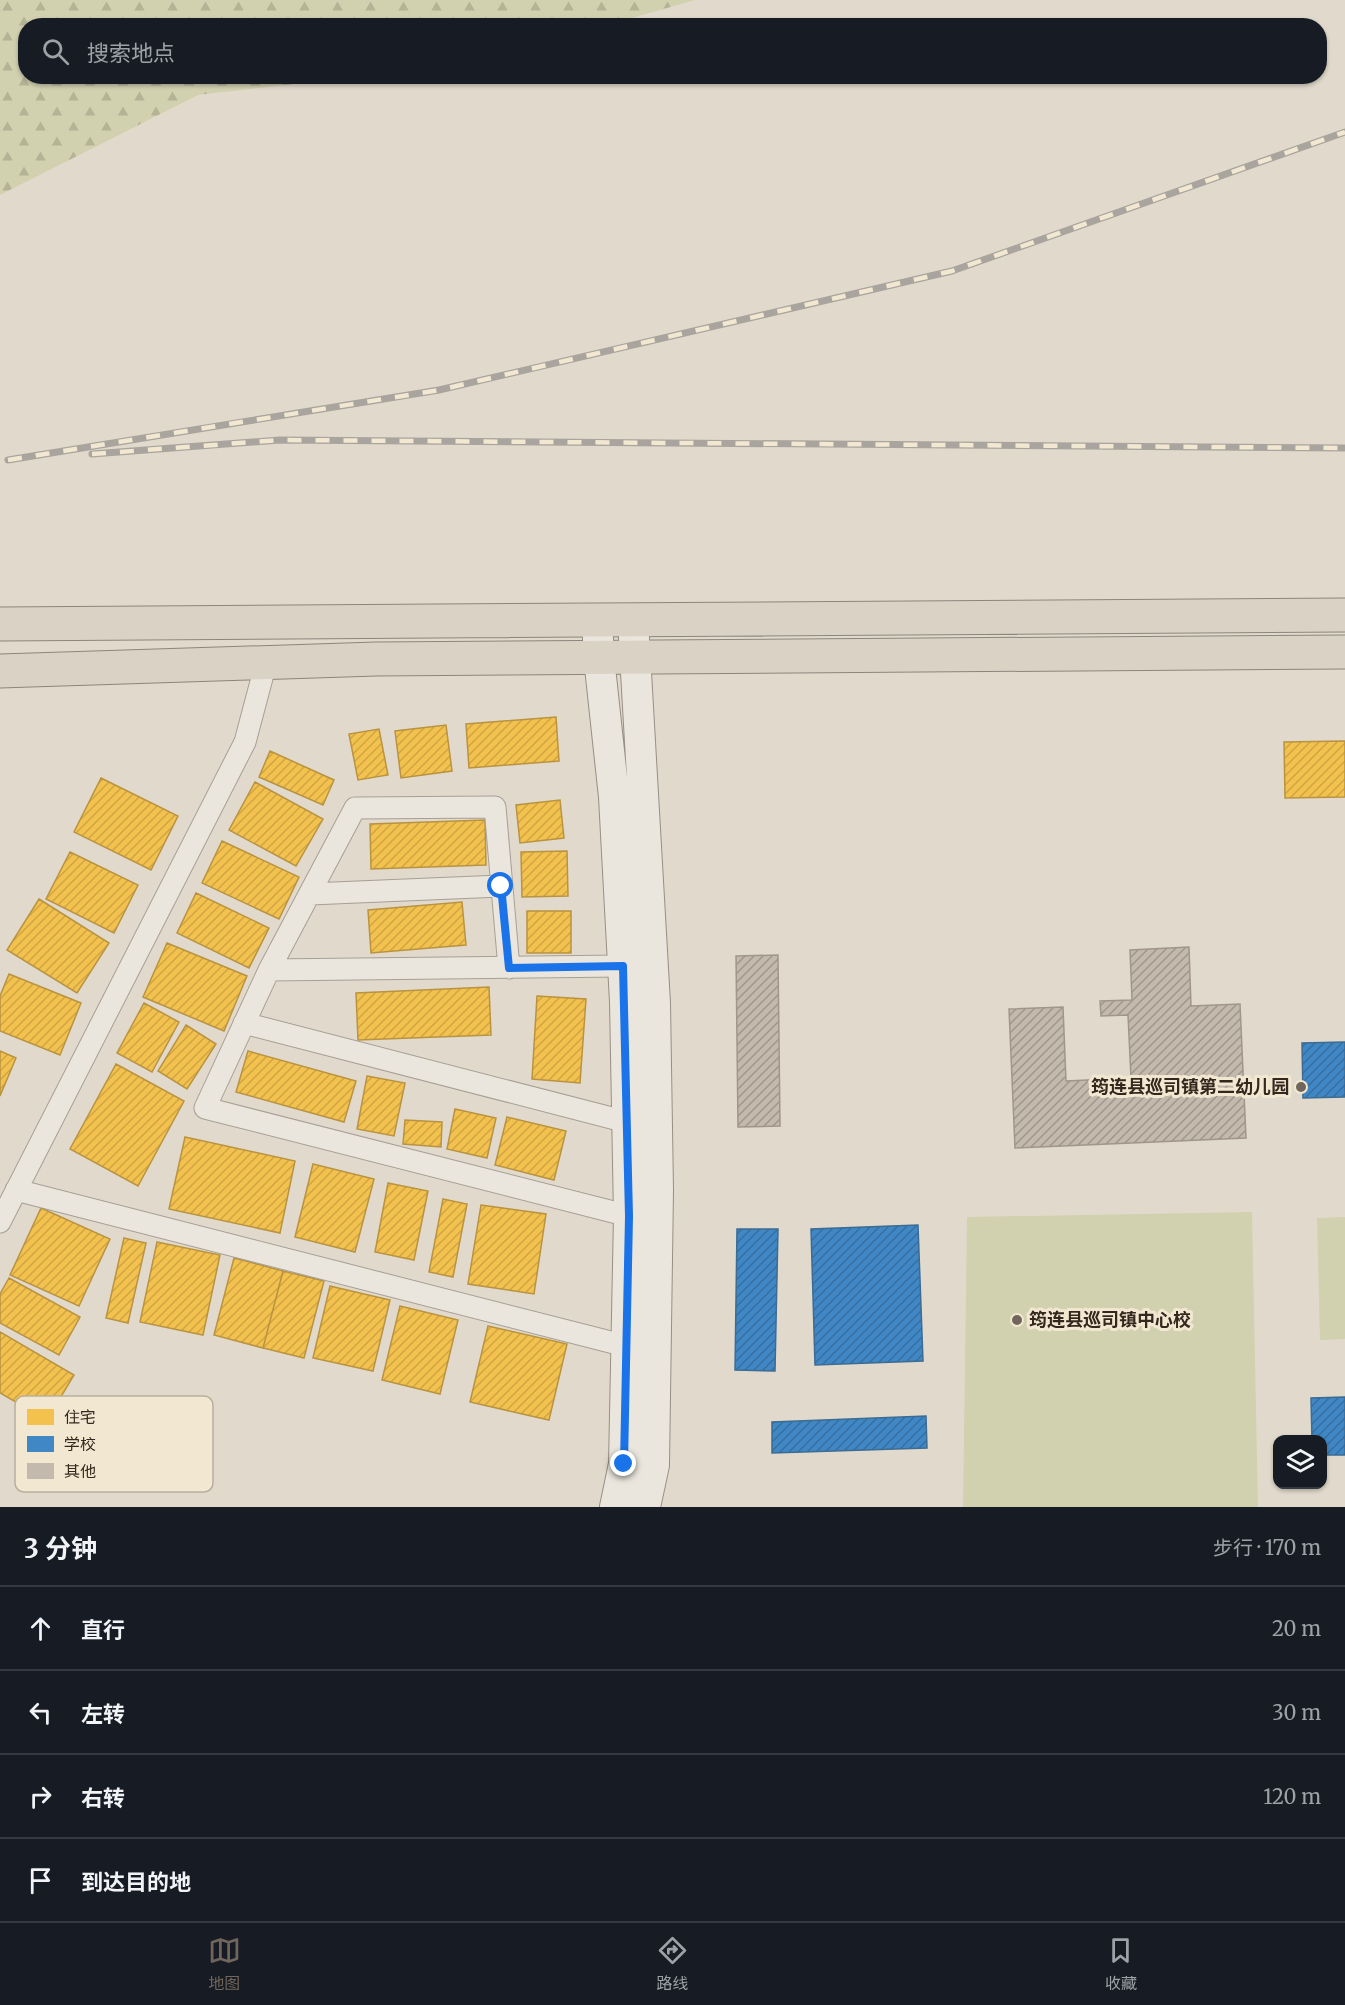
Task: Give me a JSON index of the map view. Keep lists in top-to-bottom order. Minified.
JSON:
{"places":["筠连县巡司镇第二幼儿园","筠连县巡司镇中心校"],"legend":["住宅","学校","其他"],"page":{"search":"搜索地点","heading":["3 分钟","步行 · 170 m"],"list":[["直行","20 m"],["左转","30 m"],["右转","120 m"],"到达目的地"],"nav":["地图","路线","收藏"]}}
